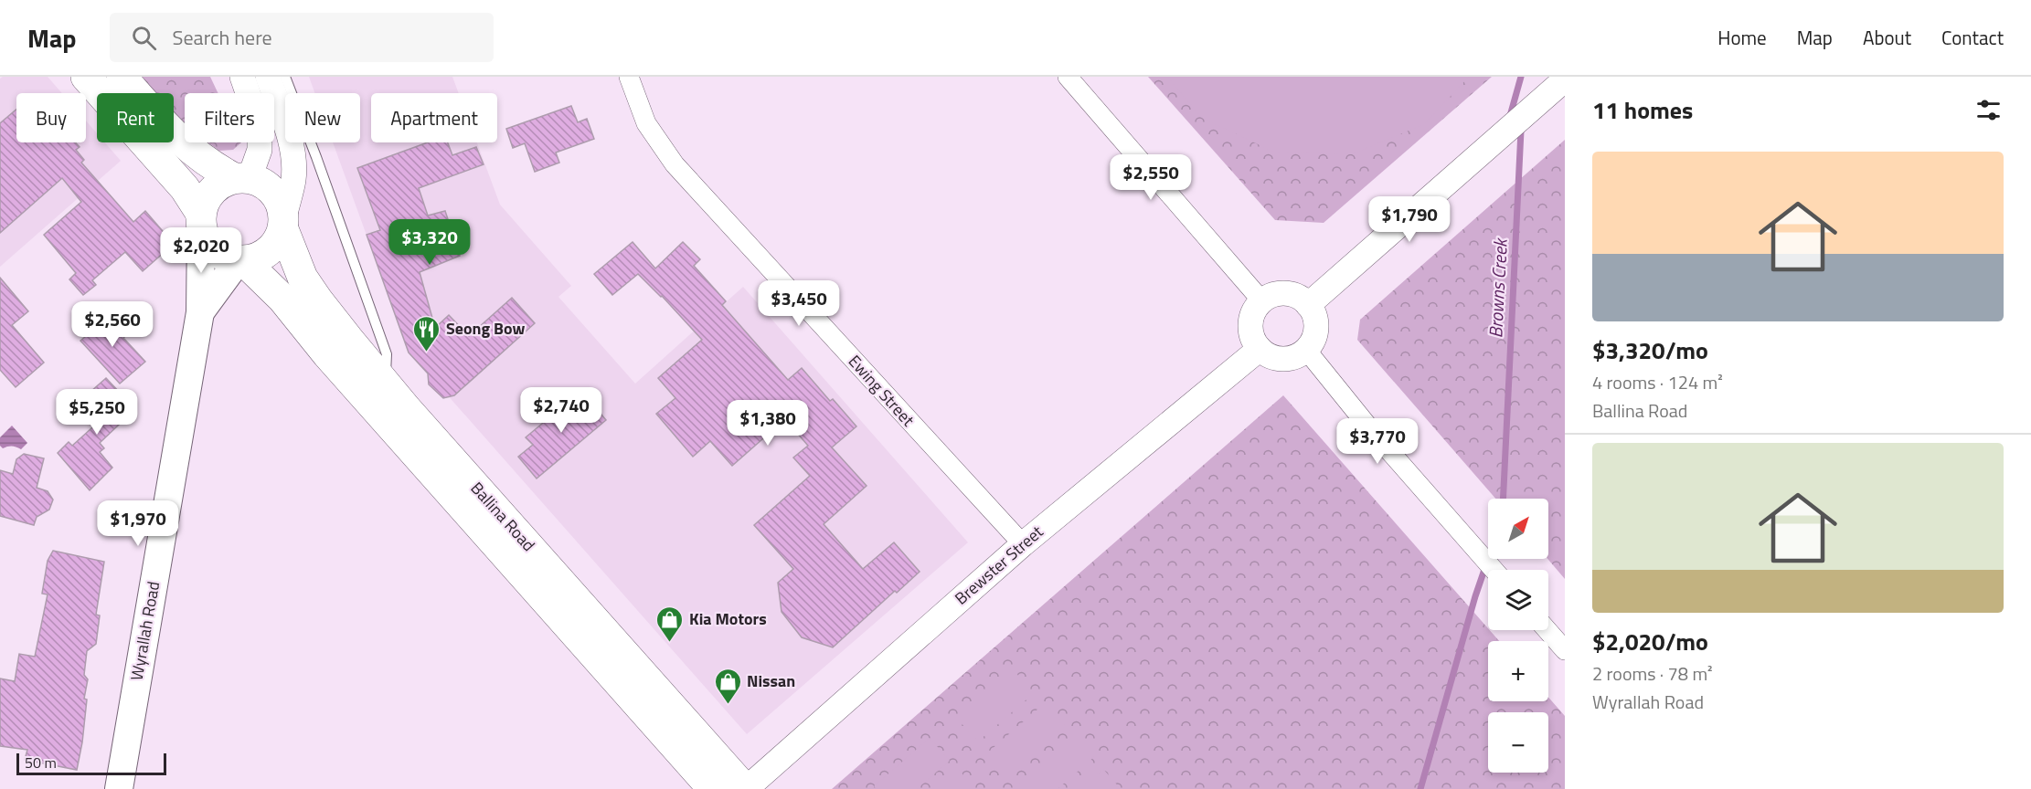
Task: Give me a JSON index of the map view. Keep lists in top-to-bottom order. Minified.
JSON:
{"streets":{"main road":["Ballina Road","Wyrallah Road"],"street":["Ewing Street","Brewster Street"]},"crossings":[["Ewing Street","Brewster Street"],["Ballina Road","Brewster Street"],["Ballina Road","Wyrallah Road"]],"water":["Browns Creek"],"places":{"restaurant":["Seong Bow"],"shop":["Kia Motors","Nissan"]},"scale_bar":"50 m","north":"top right","page":{"header":"Map","search":"Search here","nav":["Home","Map","About","Contact"],"heading":"11 homes","chip":["Buy","Rent","Filters","New","Apartment"],"list":[{"name":"$3,320/mo","note":"4 rooms · 124 m² · Ballina Road"},{"name":"$2,020/mo","note":"2 rooms · 78 m² · Wyrallah Road"}],"price":["$2,550","$1,790","$3,320","$2,020","$3,450","$2,560","$2,740","$5,250","$1,380","$3,770","$1,970"],"map_buttons":["+","−"],"scale":"50 m"}}
